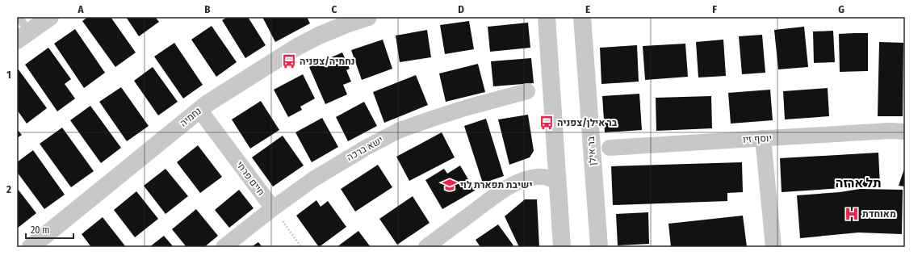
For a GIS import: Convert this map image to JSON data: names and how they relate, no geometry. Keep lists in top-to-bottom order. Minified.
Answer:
{"streets":{"street":["נחמיה","יוסף זיו","ישא ברכה","בר אילן","חיים פרחי"]},"crossings":[["נחמיה","חיים פרחי"],["ישא ברכה","חיים פרחי"]],"districts":["תל ארזה"],"places":{"bus stop":["נחמיה/צפניה","בר אילן/צפניה"],"school or university":["ישיבת תפארת לוי"],"hospital":["מאוחדת"]},"scale_bar":"20 m","grid":{"columns":["A","B","C","D","E","F","G"],"rows":["1","2"]}}
